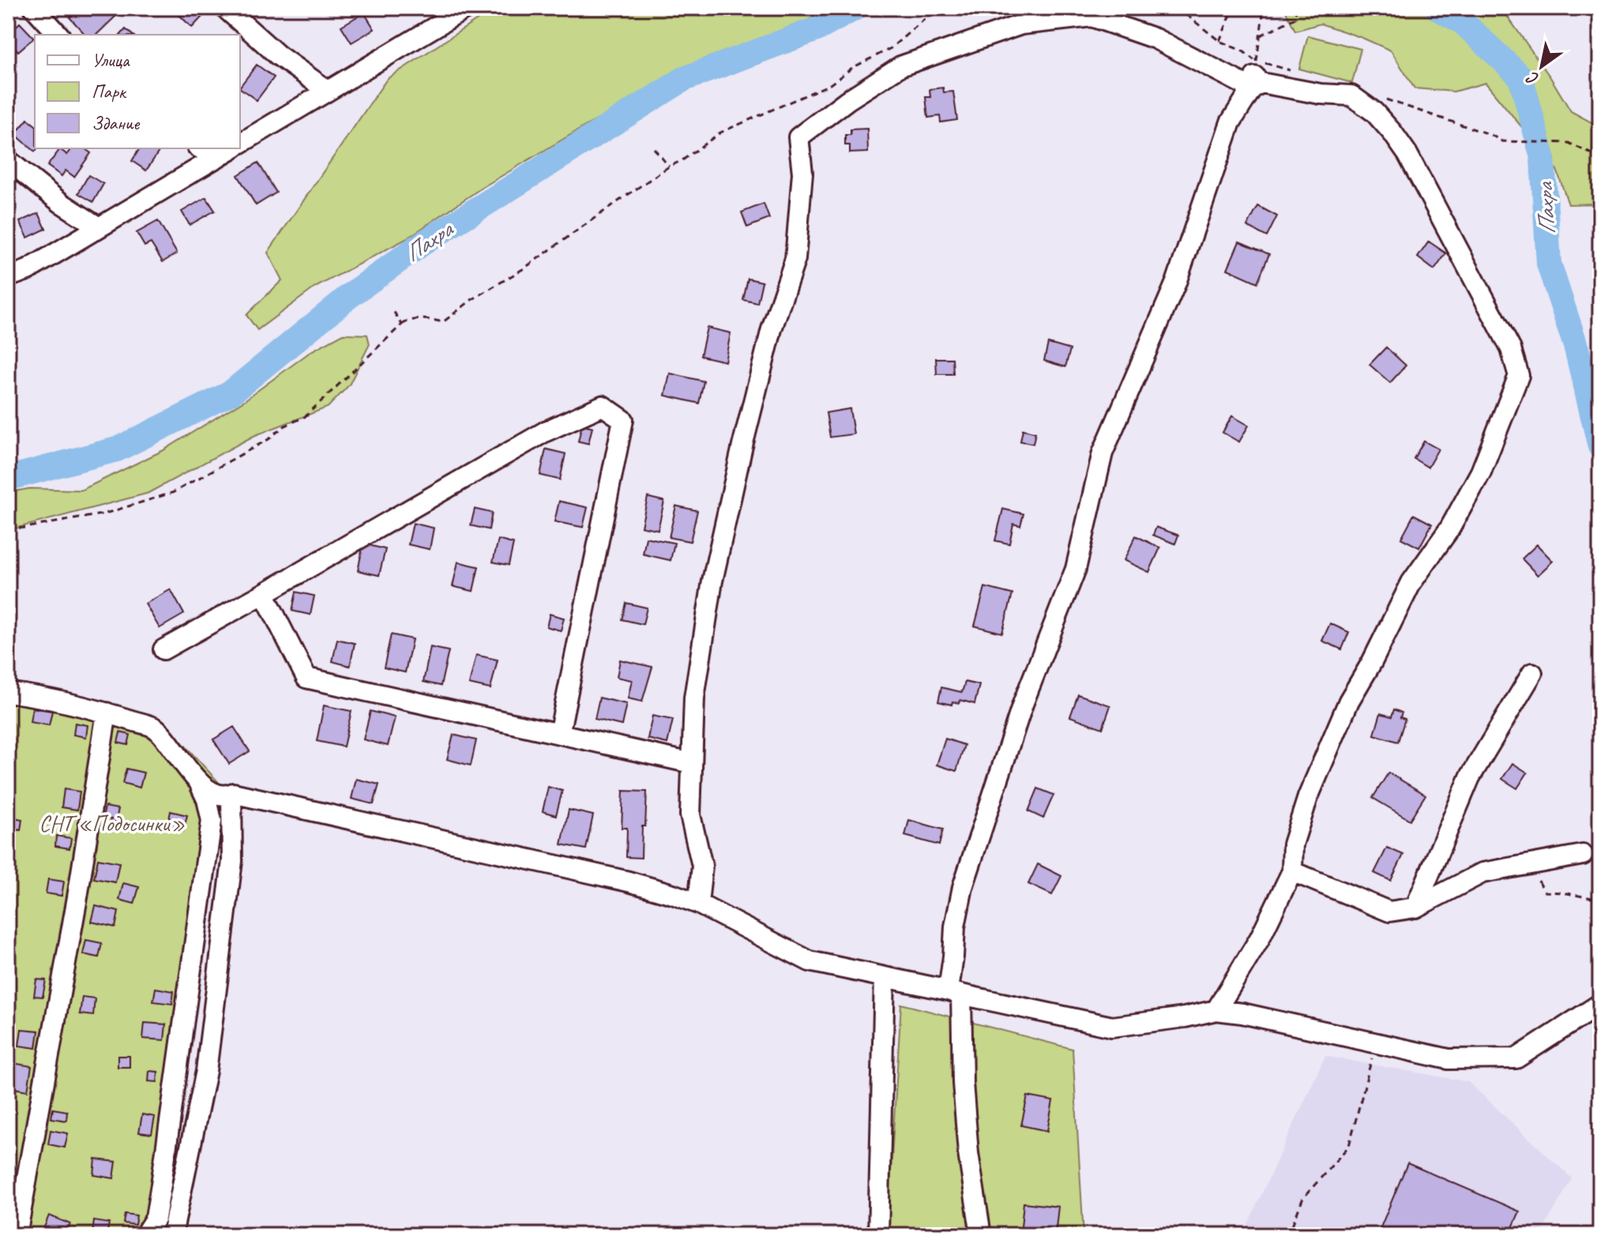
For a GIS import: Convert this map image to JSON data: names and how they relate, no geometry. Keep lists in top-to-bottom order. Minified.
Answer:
{"water":["Пахра"],"parks":["СНТ «Подосинки»"],"legend":["Улица","Парк","Здание"],"north":"bottom left"}
